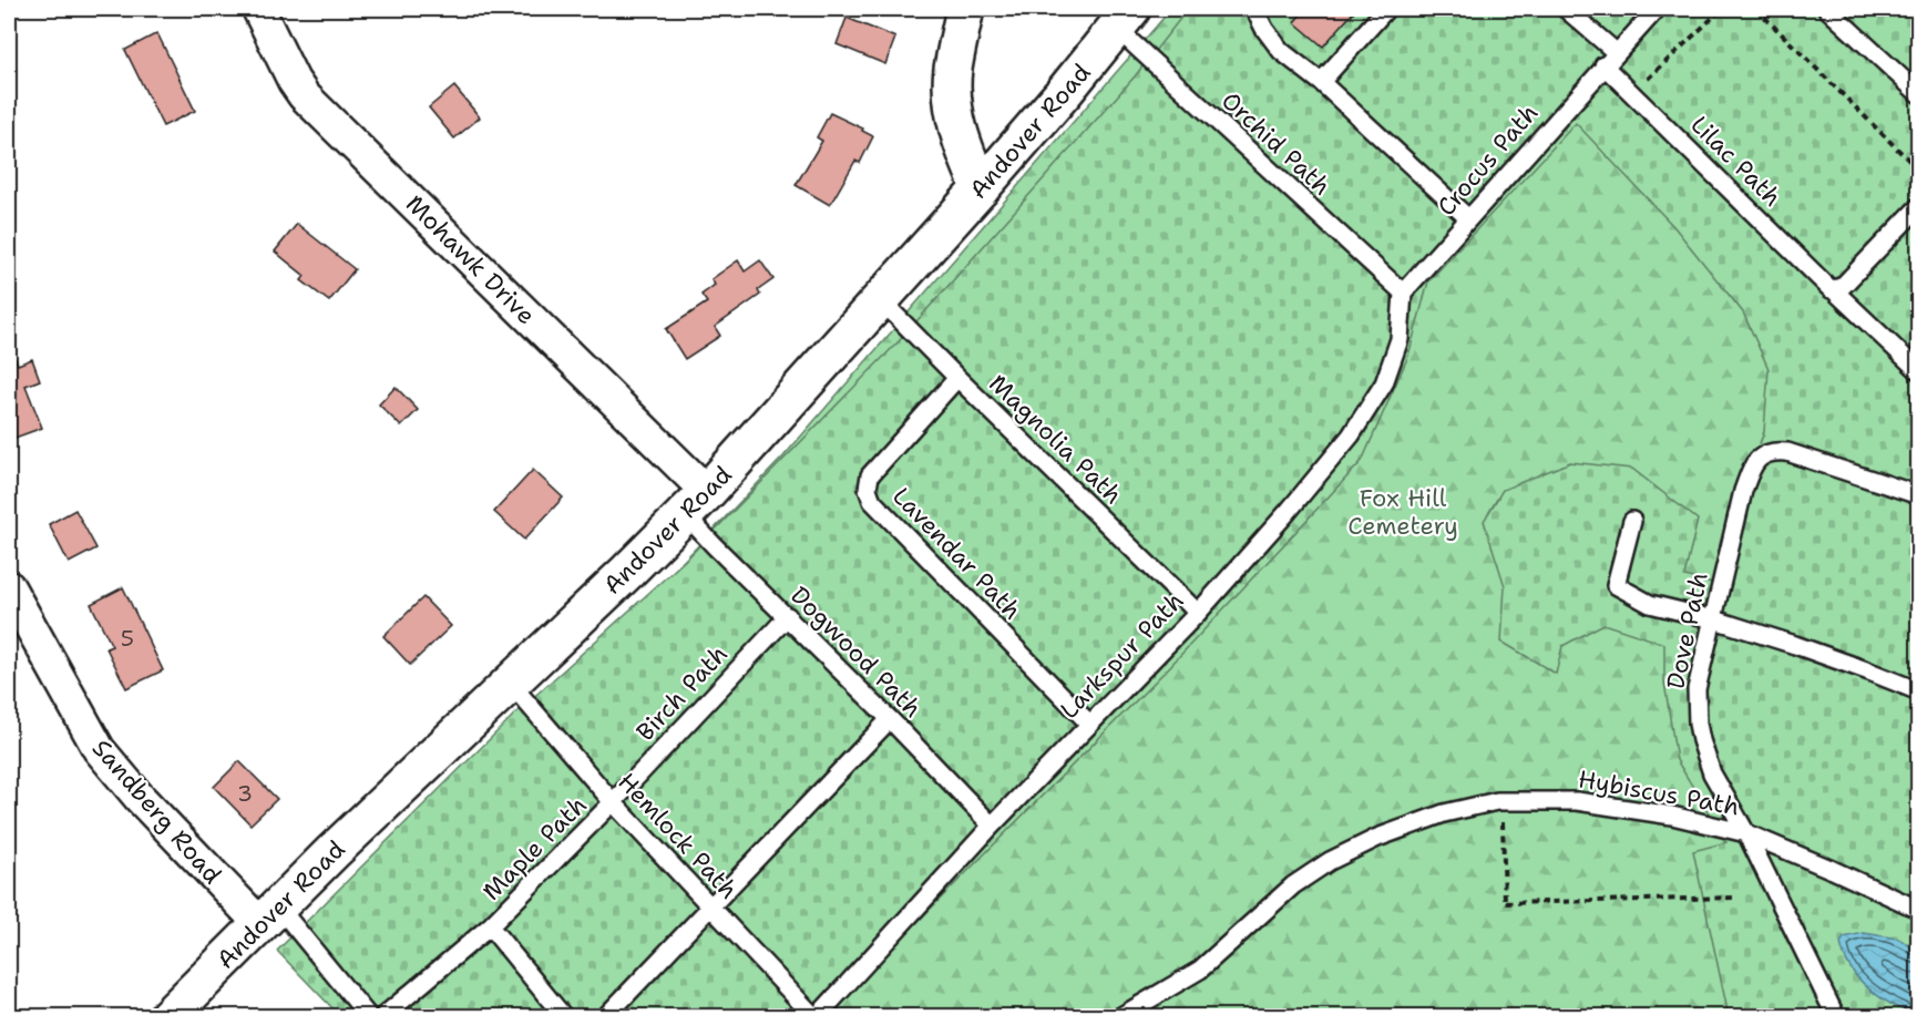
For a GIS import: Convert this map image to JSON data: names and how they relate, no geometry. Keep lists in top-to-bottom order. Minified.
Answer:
{"streets":{"main road":["Andover Road"],"street":["Mohawk Drive","Sandberg Road"],"lane":["Orchid Path","Crocus Path","Lilac Path","Magnolia Path","Lavendar Path","Dove Path","Dogwood Path","Larkspur Path","Birch Path","Hybiscus Path","Hemlock Path","Maple Path"]},"crossings":[["Andover Road","Orchid Path"],["Andover Road","Mohawk Drive"],["Andover Road","Magnolia Path"],["Andover Road","Dogwood Path"],["Andover Road","Sandberg Road"],["Andover Road","Hemlock Path"],["Orchid Path","Crocus Path"],["Orchid Path","Larkspur Path"],["Crocus Path","Lilac Path"],["Crocus Path","Larkspur Path"],["Mohawk Drive","Dogwood Path"],["Magnolia Path","Lavendar Path"],["Magnolia Path","Larkspur Path"],["Lavendar Path","Larkspur Path"],["Dove Path","Hybiscus Path"],["Dogwood Path","Larkspur Path"],["Dogwood Path","Birch Path"],["Larkspur Path","Hemlock Path"],["Birch Path","Hemlock Path"],["Birch Path","Maple Path"],["Hemlock Path","Maple Path"]],"parks":["Fox Hill Cemetery"],"house_numbers":["5","3"]}
